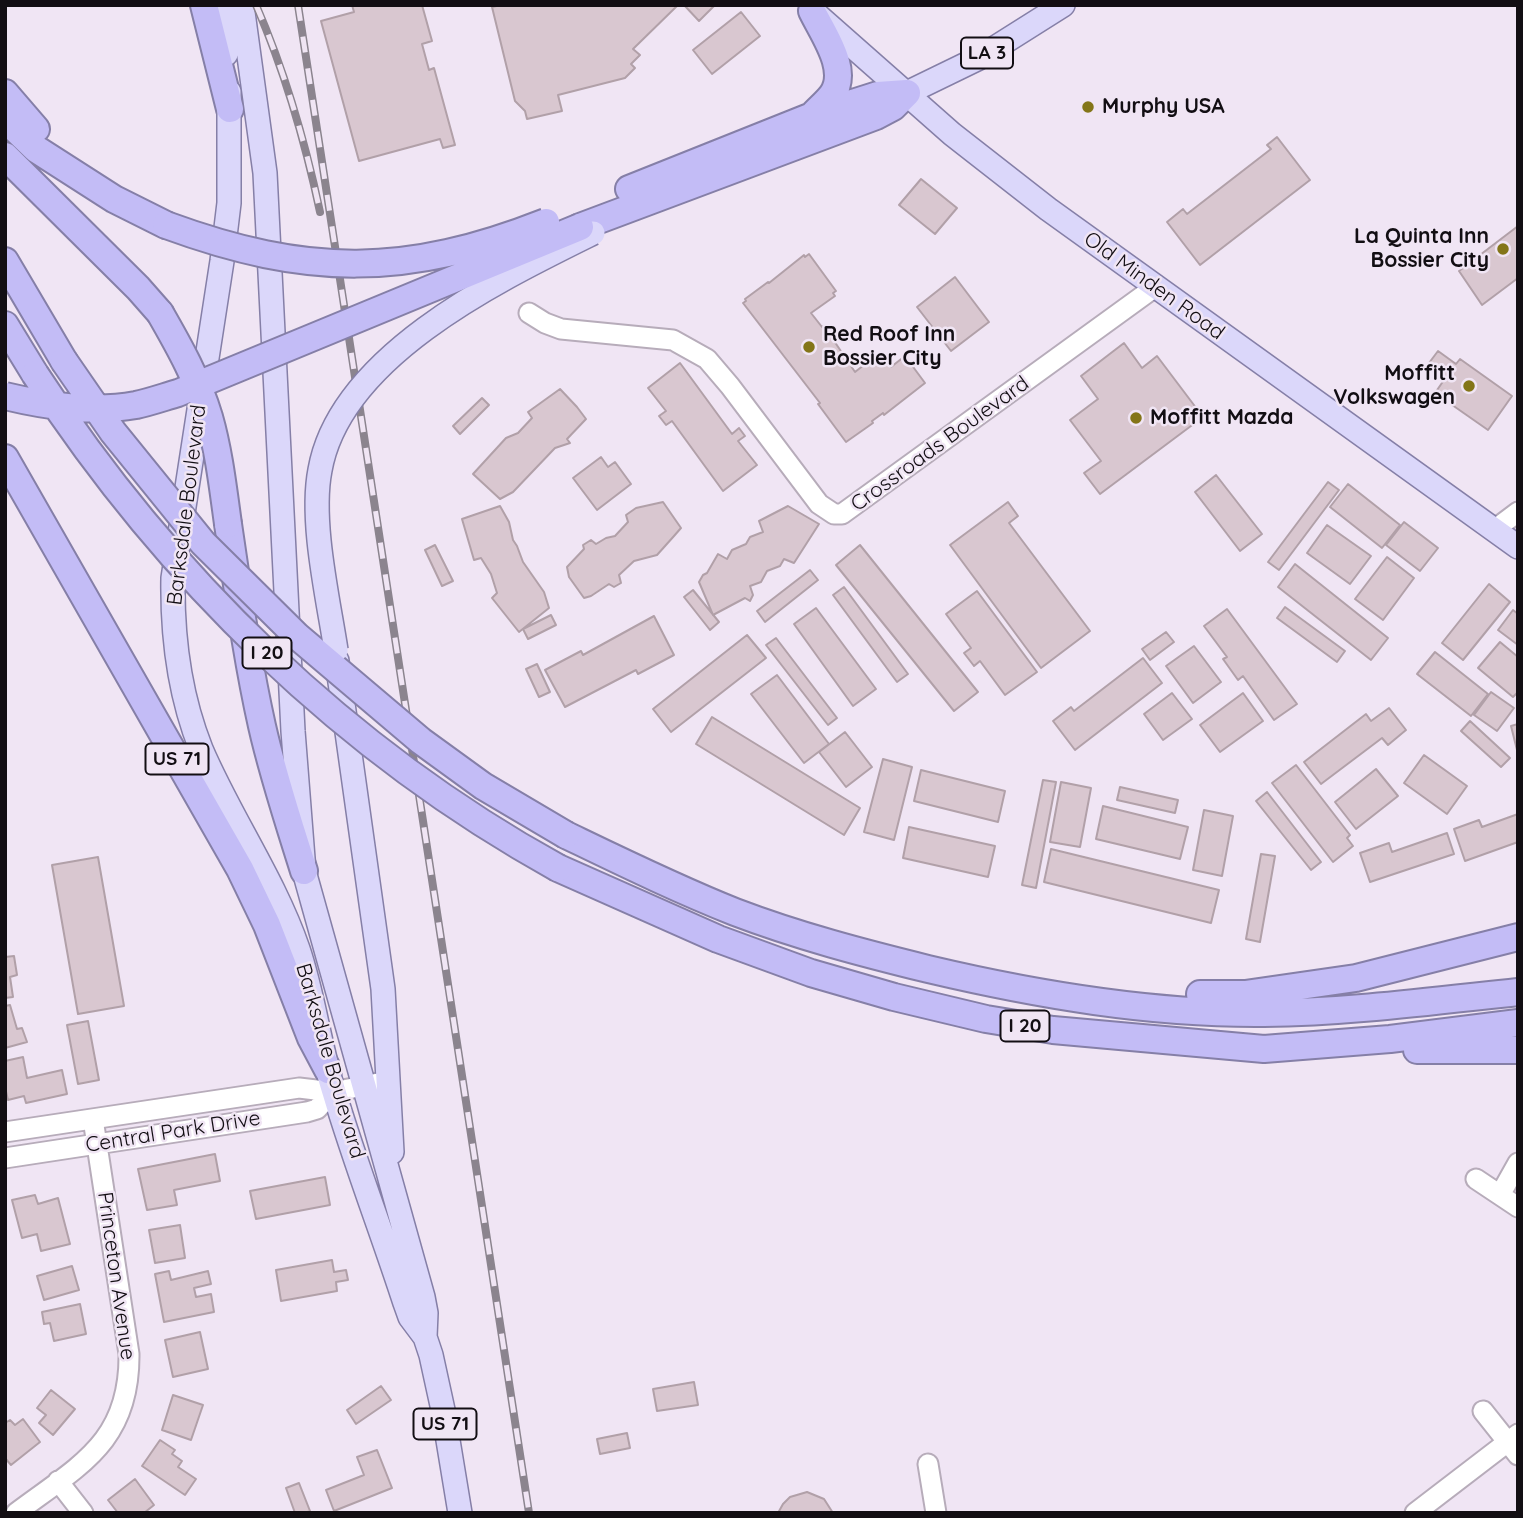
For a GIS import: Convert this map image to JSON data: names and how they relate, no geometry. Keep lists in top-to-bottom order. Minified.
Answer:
{"streets":{"highway":["I 20","US 71"],"main road":["LA 3","Old Minden Road","Barksdale Boulevard"],"street":["Crossroads Boulevard","Central Park Drive","Princeton Avenue"]},"crossings":[["LA 3","Old Minden Road"],["Old Minden Road","Crossroads Boulevard"],["Barksdale Boulevard","US 71"],["Barksdale Boulevard","Central Park Drive"],["US 71","Central Park Drive"],["Central Park Drive","Princeton Avenue"]],"places":["Murphy USA","La Quinta Inn Bossier City","Red Roof Inn Bossier City","Moffitt Volkswagen","Moffitt Mazda"]}
